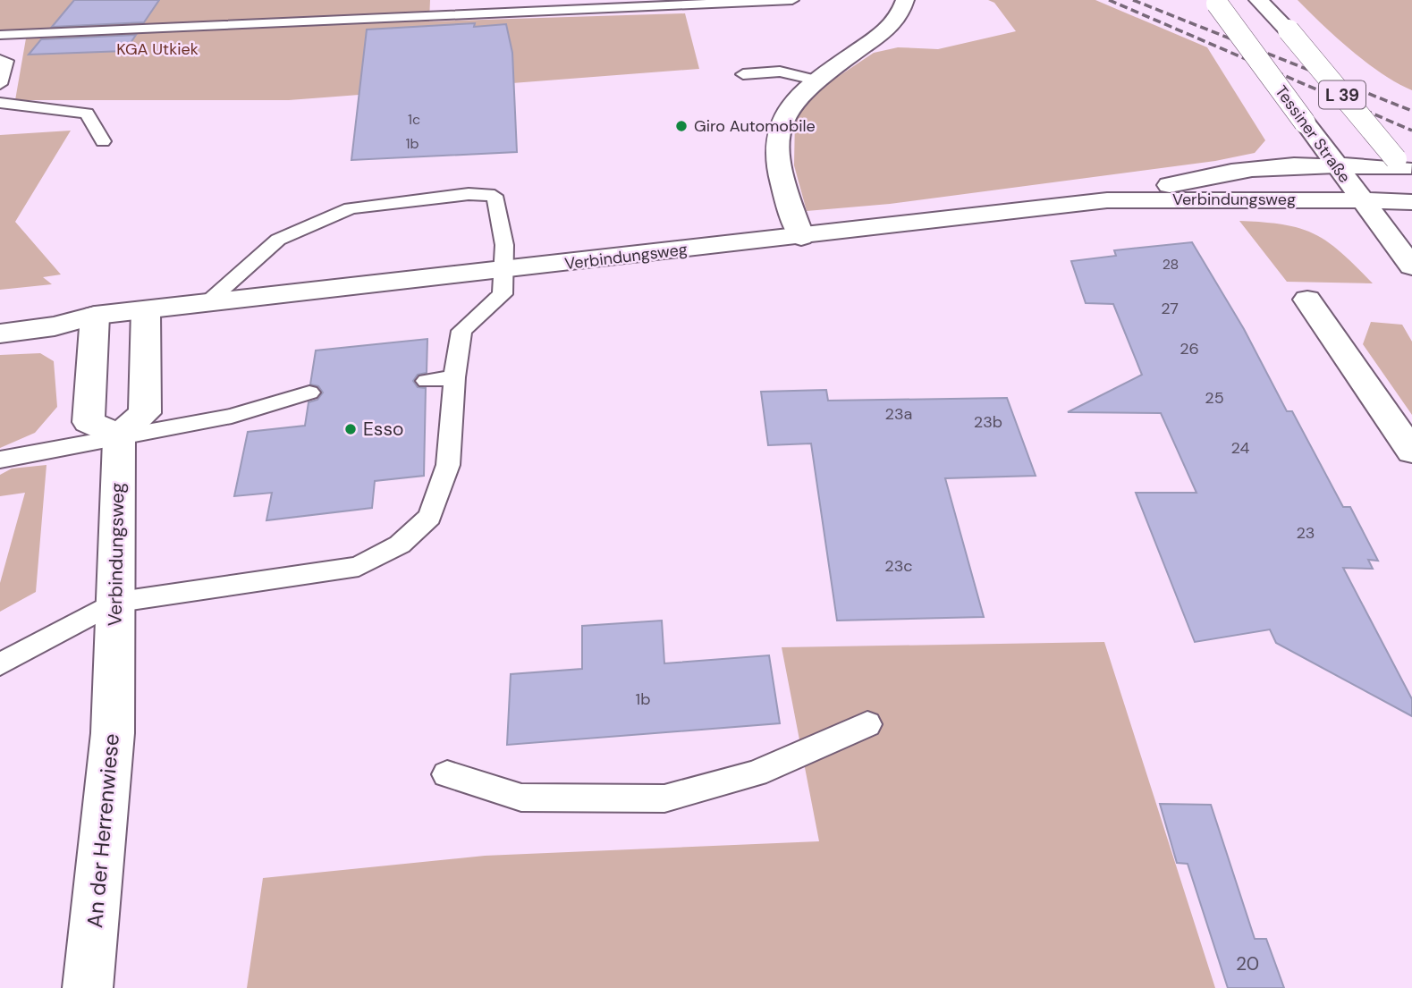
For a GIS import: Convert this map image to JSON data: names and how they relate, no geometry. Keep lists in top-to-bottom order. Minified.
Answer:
{"streets":{"main road":["L 39","Tessiner Straße","Verbindungsweg","An der Herrenwiese"]},"crossings":[["L 39","Verbindungsweg"],["Tessiner Straße","Verbindungsweg"],["Verbindungsweg","An der Herrenwiese"]],"parks":["KGA Utkiek"],"places":["Giro Automobile","Esso"],"house_numbers":["1c","1b","28","27","26","25","23a","23b","24","23","23c","1b","20"]}
